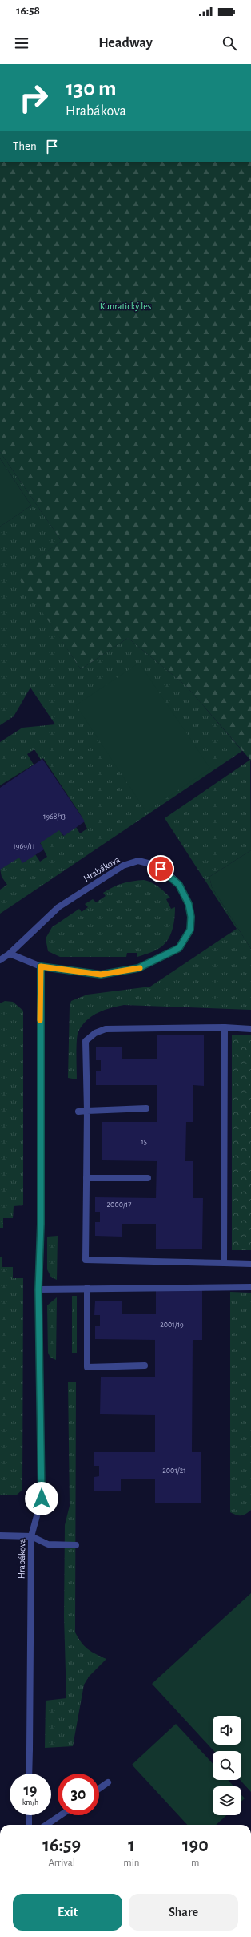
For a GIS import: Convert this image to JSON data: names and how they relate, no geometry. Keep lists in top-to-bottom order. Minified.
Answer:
{"streets":{"street":["Hrabákova"]},"parks":["Kunratický les"],"house_numbers":["1968/13","1969/11","15","2000/17","2001/19","2001/21"],"page":{"status":"16:58","header":"Headway","turn":["130 m","Hrabákova"],"then":"Then","speed":"19 km/h","limit":"30","eta":["16:59","Arrival","1","min","190","m"],"buttons":["Exit","Share"]}}
